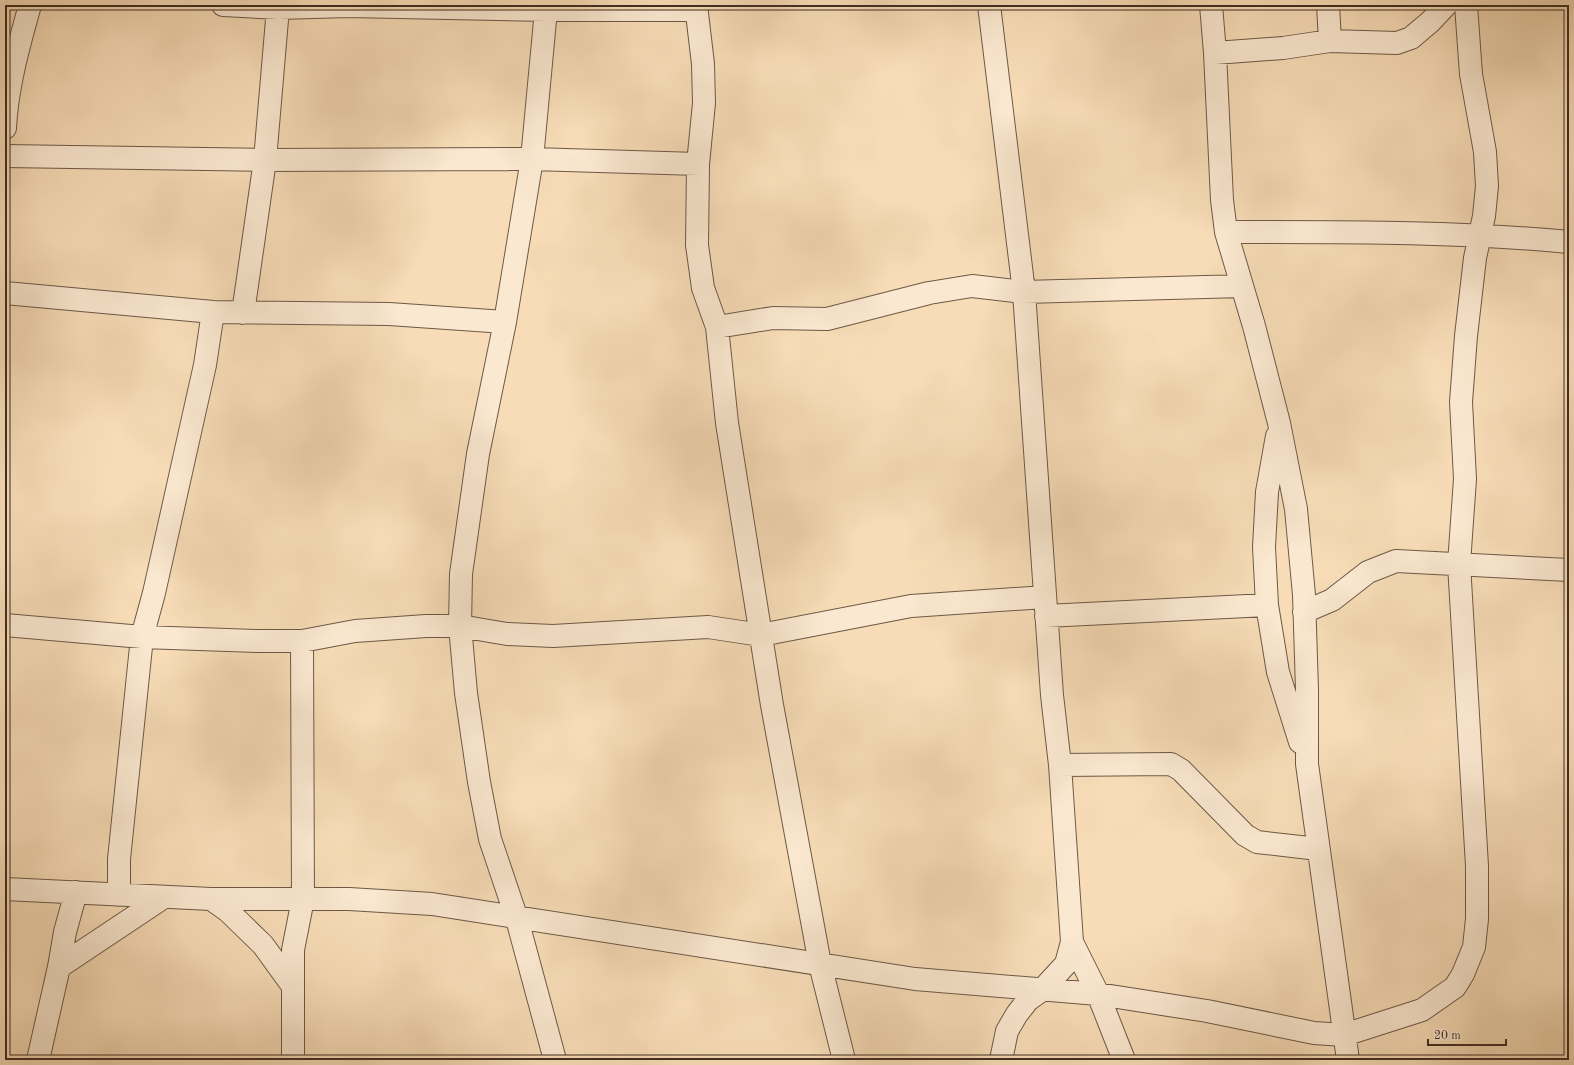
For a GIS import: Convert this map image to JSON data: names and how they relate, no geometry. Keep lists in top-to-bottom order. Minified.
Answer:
{"scale_bar":"20 m"}
